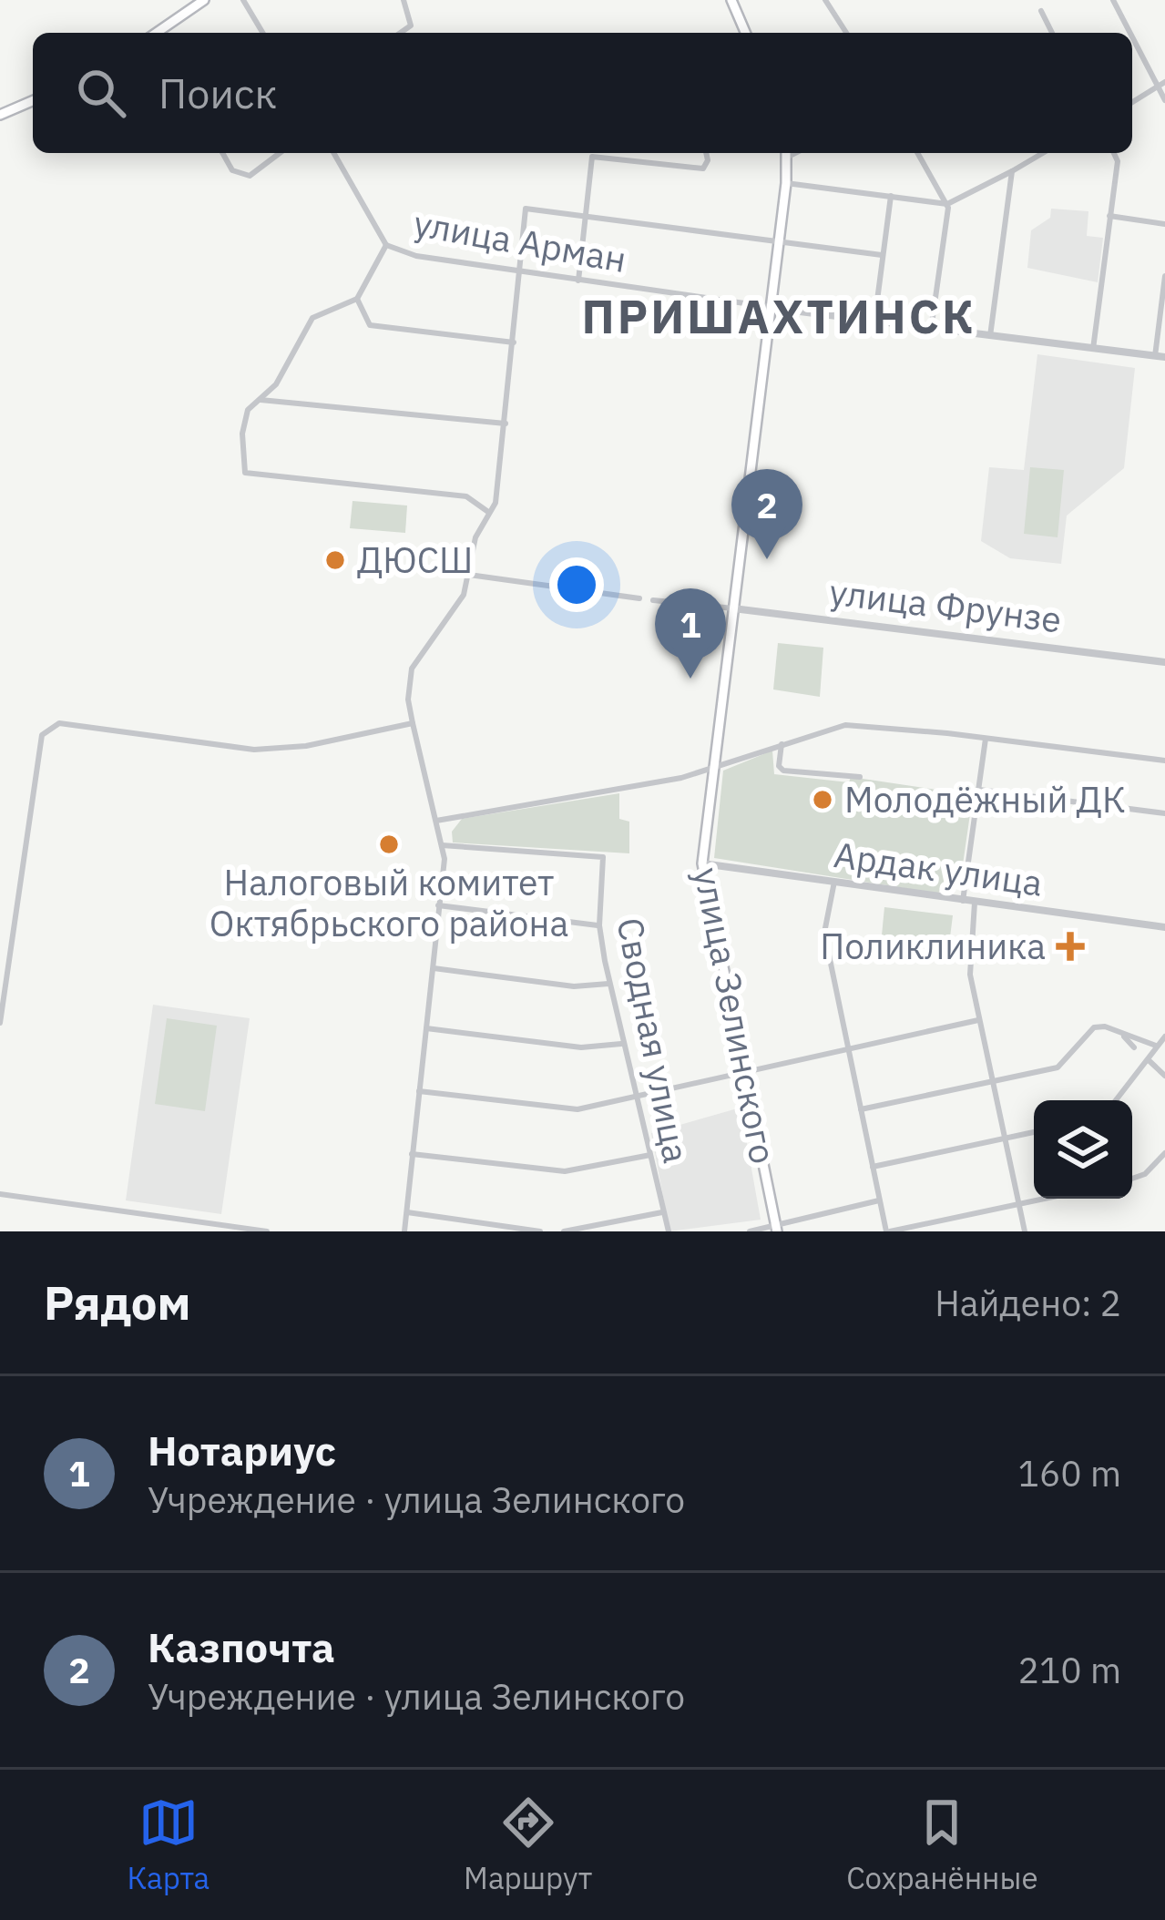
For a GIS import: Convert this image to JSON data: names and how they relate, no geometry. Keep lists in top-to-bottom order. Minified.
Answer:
{"streets":{"main road":["улица Зелинского"],"street":["улица Арман","улица Фрунзе","Ардак улица","Сводная улица"]},"crossings":[["улица Арман","улица Зелинского"],["улица Фрунзе","улица Зелинского"],["Ардак улица","улица Зелинского"]],"districts":["ПРИШАХТИНСК"],"places":{"other":["ДЮСШ","Молодёжный ДК","Налоговый комитет Октябрьского района"],"health":["Поликлиника"]},"page":{"search":"Поиск","pins":["2","1"],"heading":["Рядом","Найдено: 2"],"list":[{"mark":"1","name":"Нотариус","note":"Учреждение · улица Зелинского","value":"160 m"},{"mark":"2","name":"Казпочта","note":"Учреждение · улица Зелинского","value":"210 m"}],"nav":["Карта","Маршрут","Сохранённые"]}}
